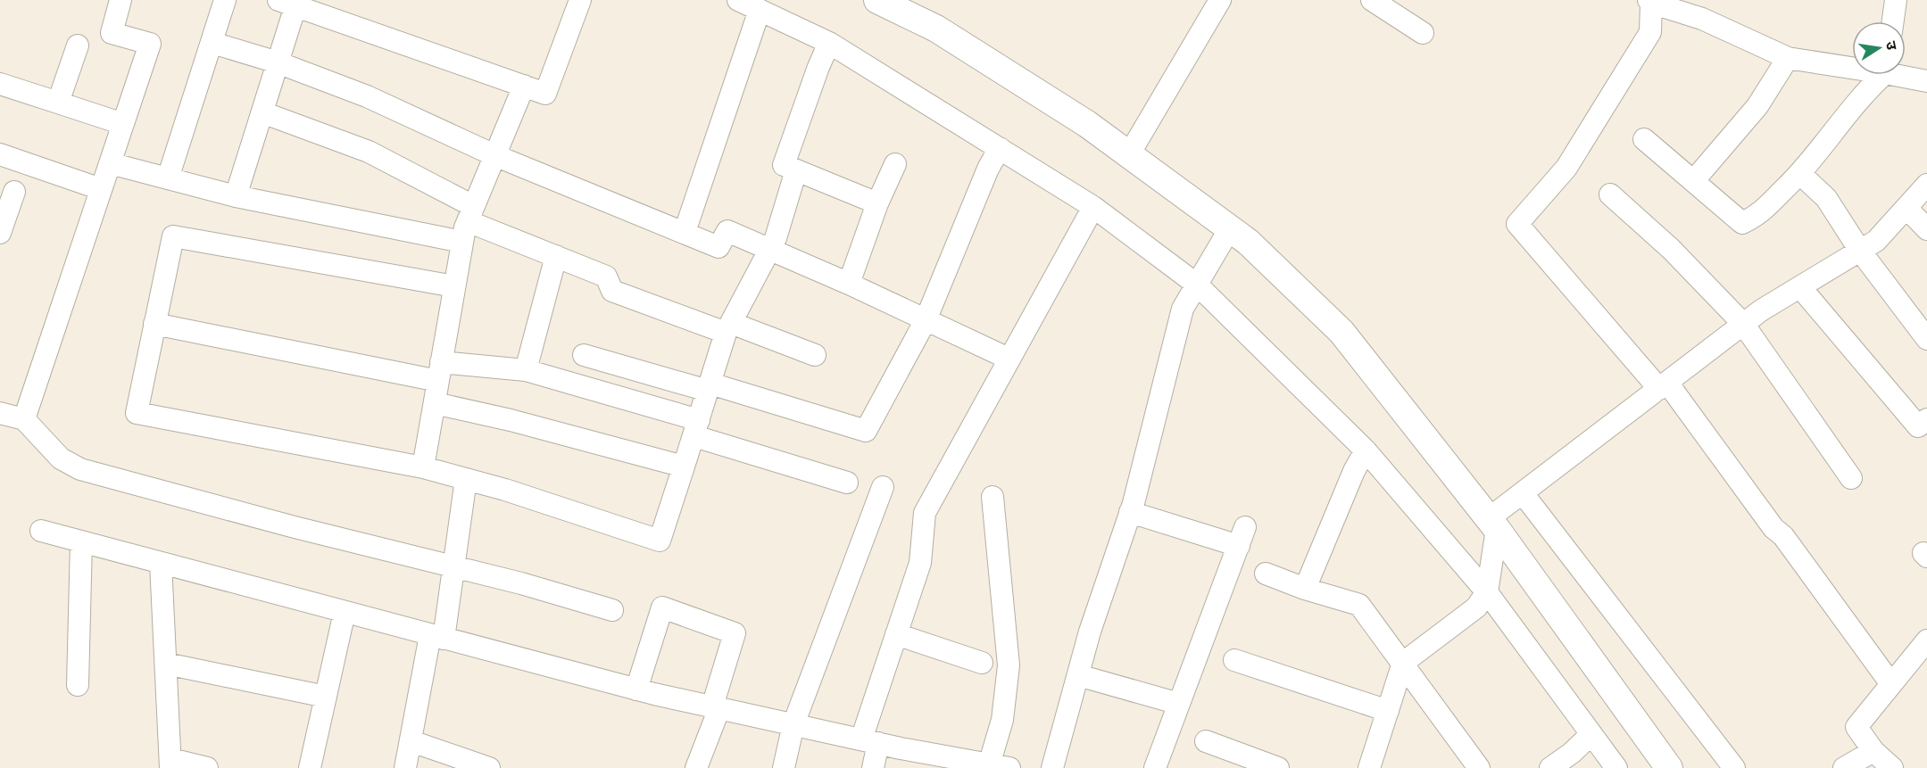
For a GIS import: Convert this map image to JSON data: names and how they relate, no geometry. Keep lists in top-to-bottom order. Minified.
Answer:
{"north":"right"}
